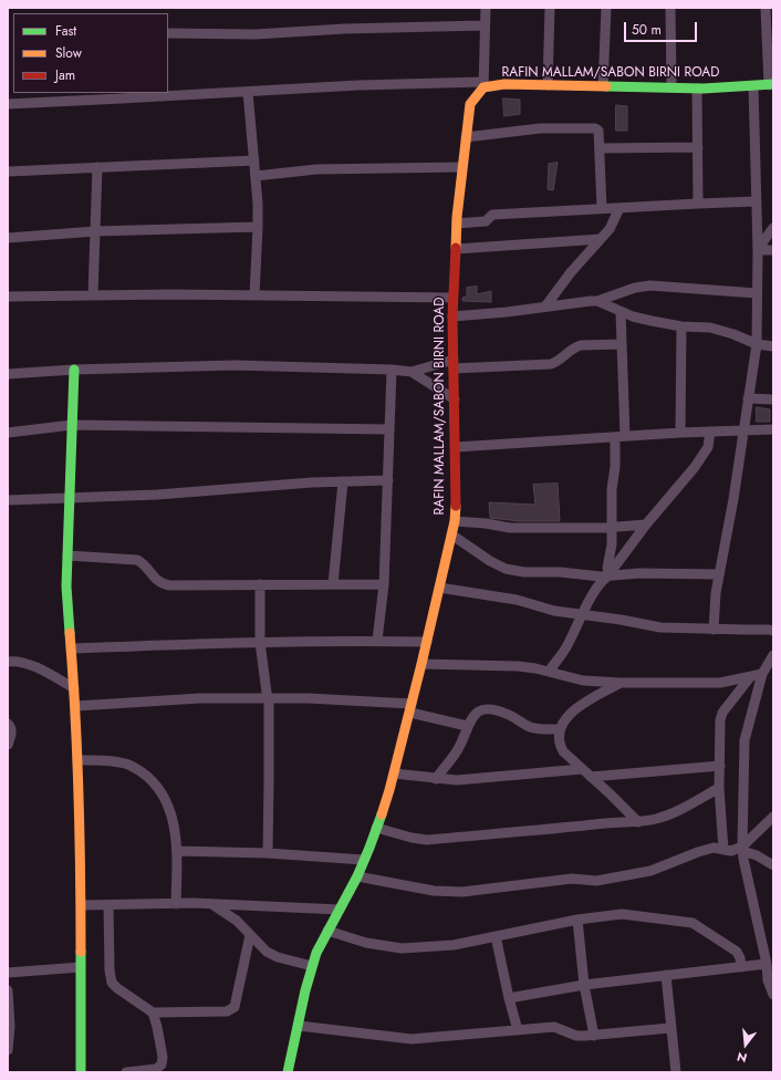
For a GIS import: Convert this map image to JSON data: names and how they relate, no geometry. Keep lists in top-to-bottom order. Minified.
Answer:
{"streets":{"street":["RAFIN MALLAM/SABON BIRNI ROAD"]},"legend":["Fast","Slow","Jam"],"scale_bar":"50 m","north":"bottom"}
